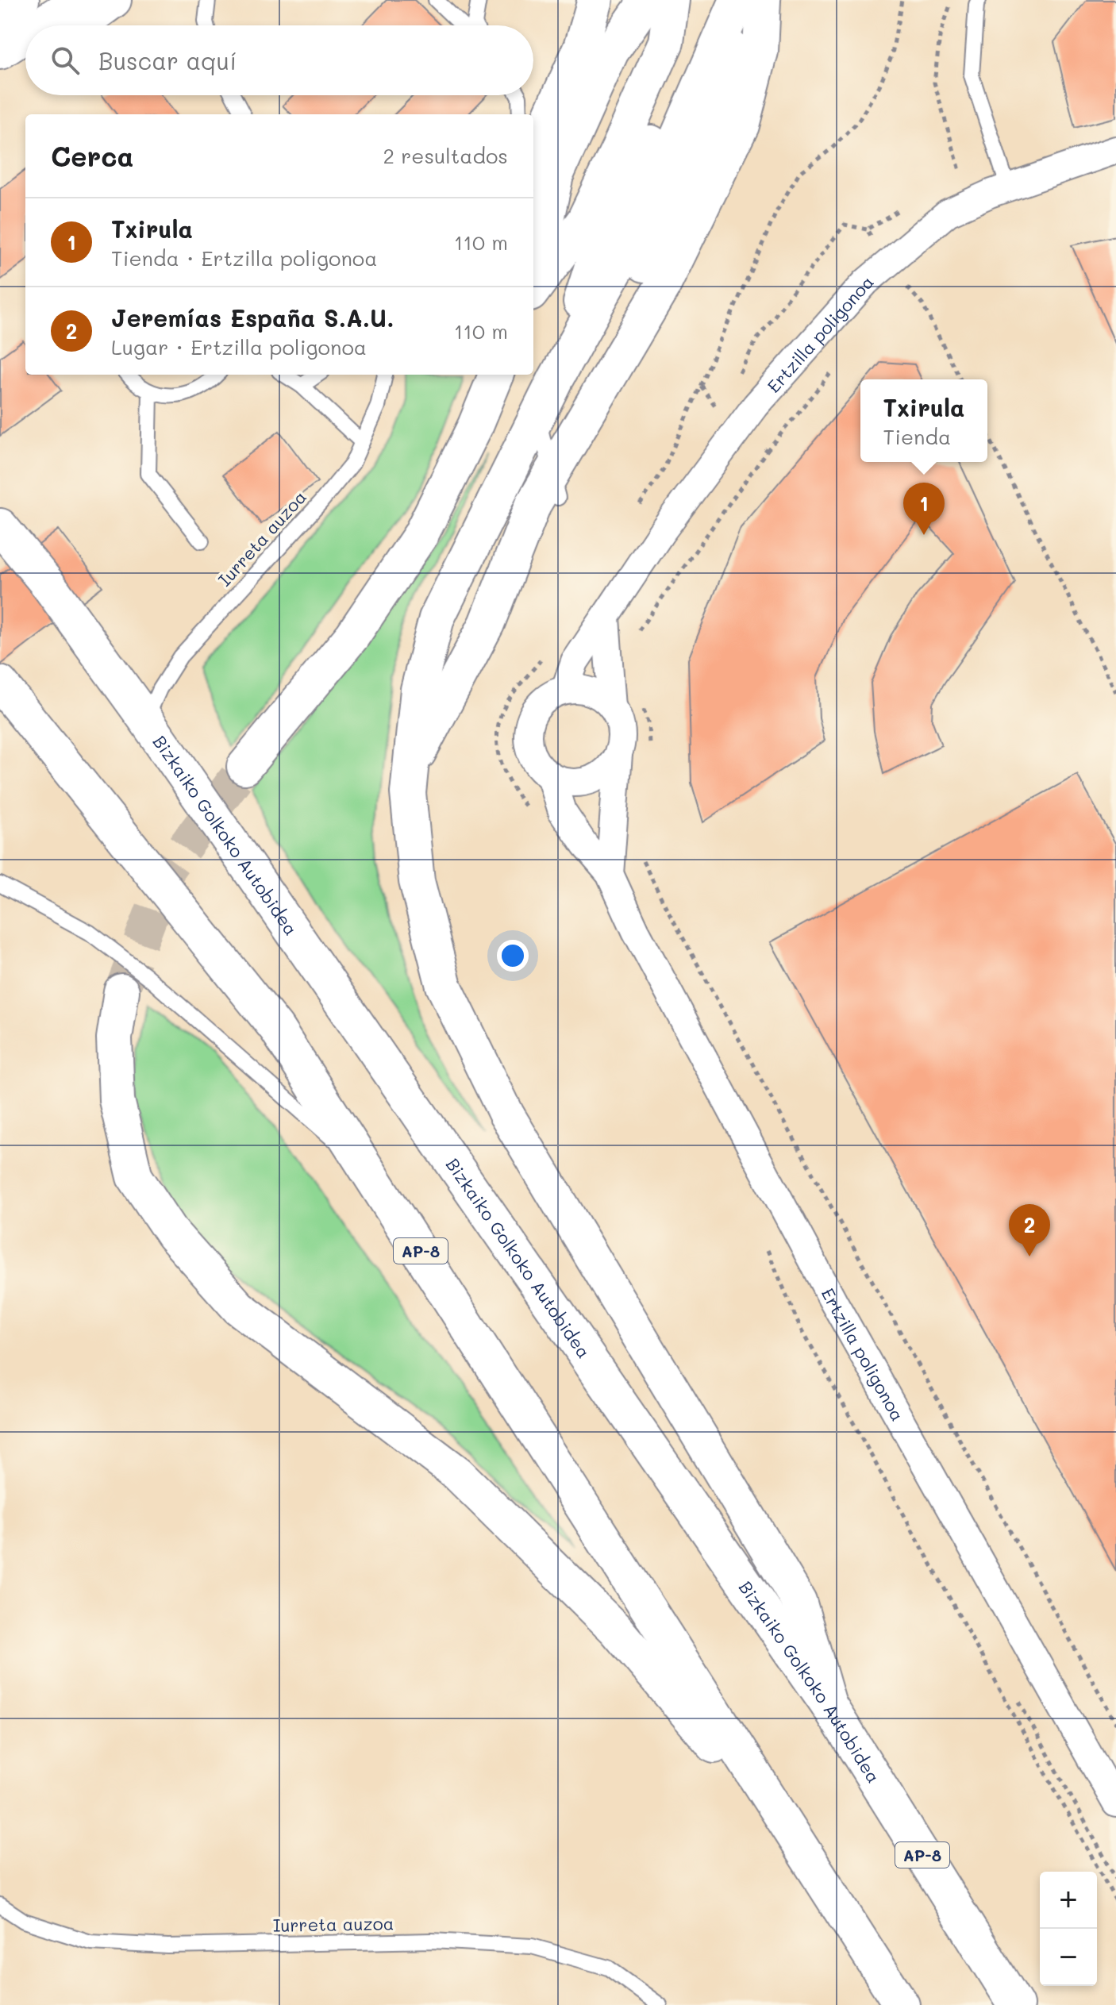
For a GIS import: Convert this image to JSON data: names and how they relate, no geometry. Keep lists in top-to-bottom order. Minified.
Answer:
{"streets":{"highway":["Bizkaiko Golkoko Autobidea","AP-8"],"street":["Ertzilla poligonoa"],"lane":["Iurreta auzoa"]},"crossings":[["Iurreta auzoa","Bizkaiko Golkoko Autobidea"]],"page":{"search":"Buscar aquí","heading":["Cerca","2 resultados"],"list":[{"mark":"1","name":"Txirula","note":"Tienda · Ertzilla poligonoa","value":"110 m"},{"mark":"2","name":"Jeremías España S.A.U.","note":"Lugar · Ertzilla poligonoa","value":"110 m"}],"popup":["Txirula","Tienda"],"pins":["1","2"],"map_buttons":["+","−"]}}
